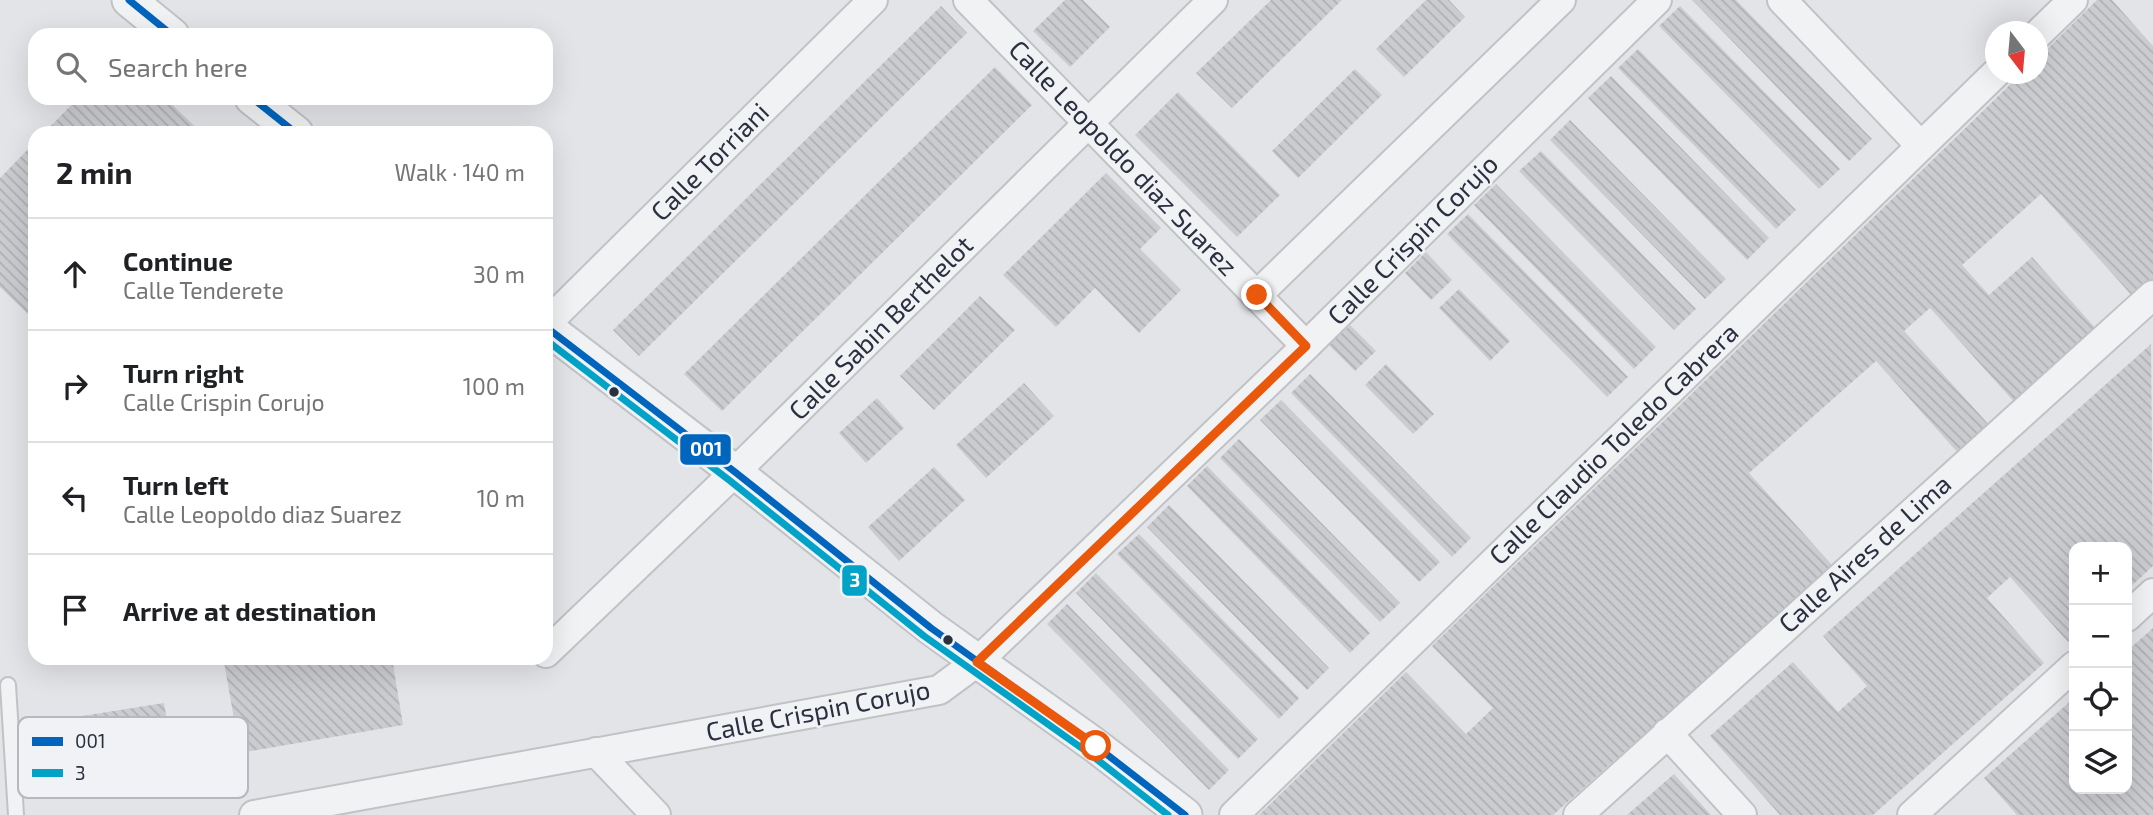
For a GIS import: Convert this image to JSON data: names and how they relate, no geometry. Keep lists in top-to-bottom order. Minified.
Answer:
{"streets":{"street":["Calle Leopoldo diaz Suarez","Calle Torriani","Calle Crispin Corujo","Calle Sabin Berthelot","Calle Claudio Toledo Cabrera","Calle Aires de Lima"]},"crossings":[["Calle Leopoldo diaz Suarez","Calle Crispin Corujo"],["Calle Leopoldo diaz Suarez","Calle Sabin Berthelot"]],"lines":["transit line 001","transit line 3"],"legend":["001","3"],"north":"bottom","page":{"search":"Search here","heading":["2 min","Walk · 140 m"],"list":[["Continue","Calle Tenderete","30 m"],["Turn right","Calle Crispin Corujo","100 m"],["Turn left","Calle Leopoldo diaz Suarez","10 m"],"Arrive at destination"],"map_buttons":["+","−"]}}
